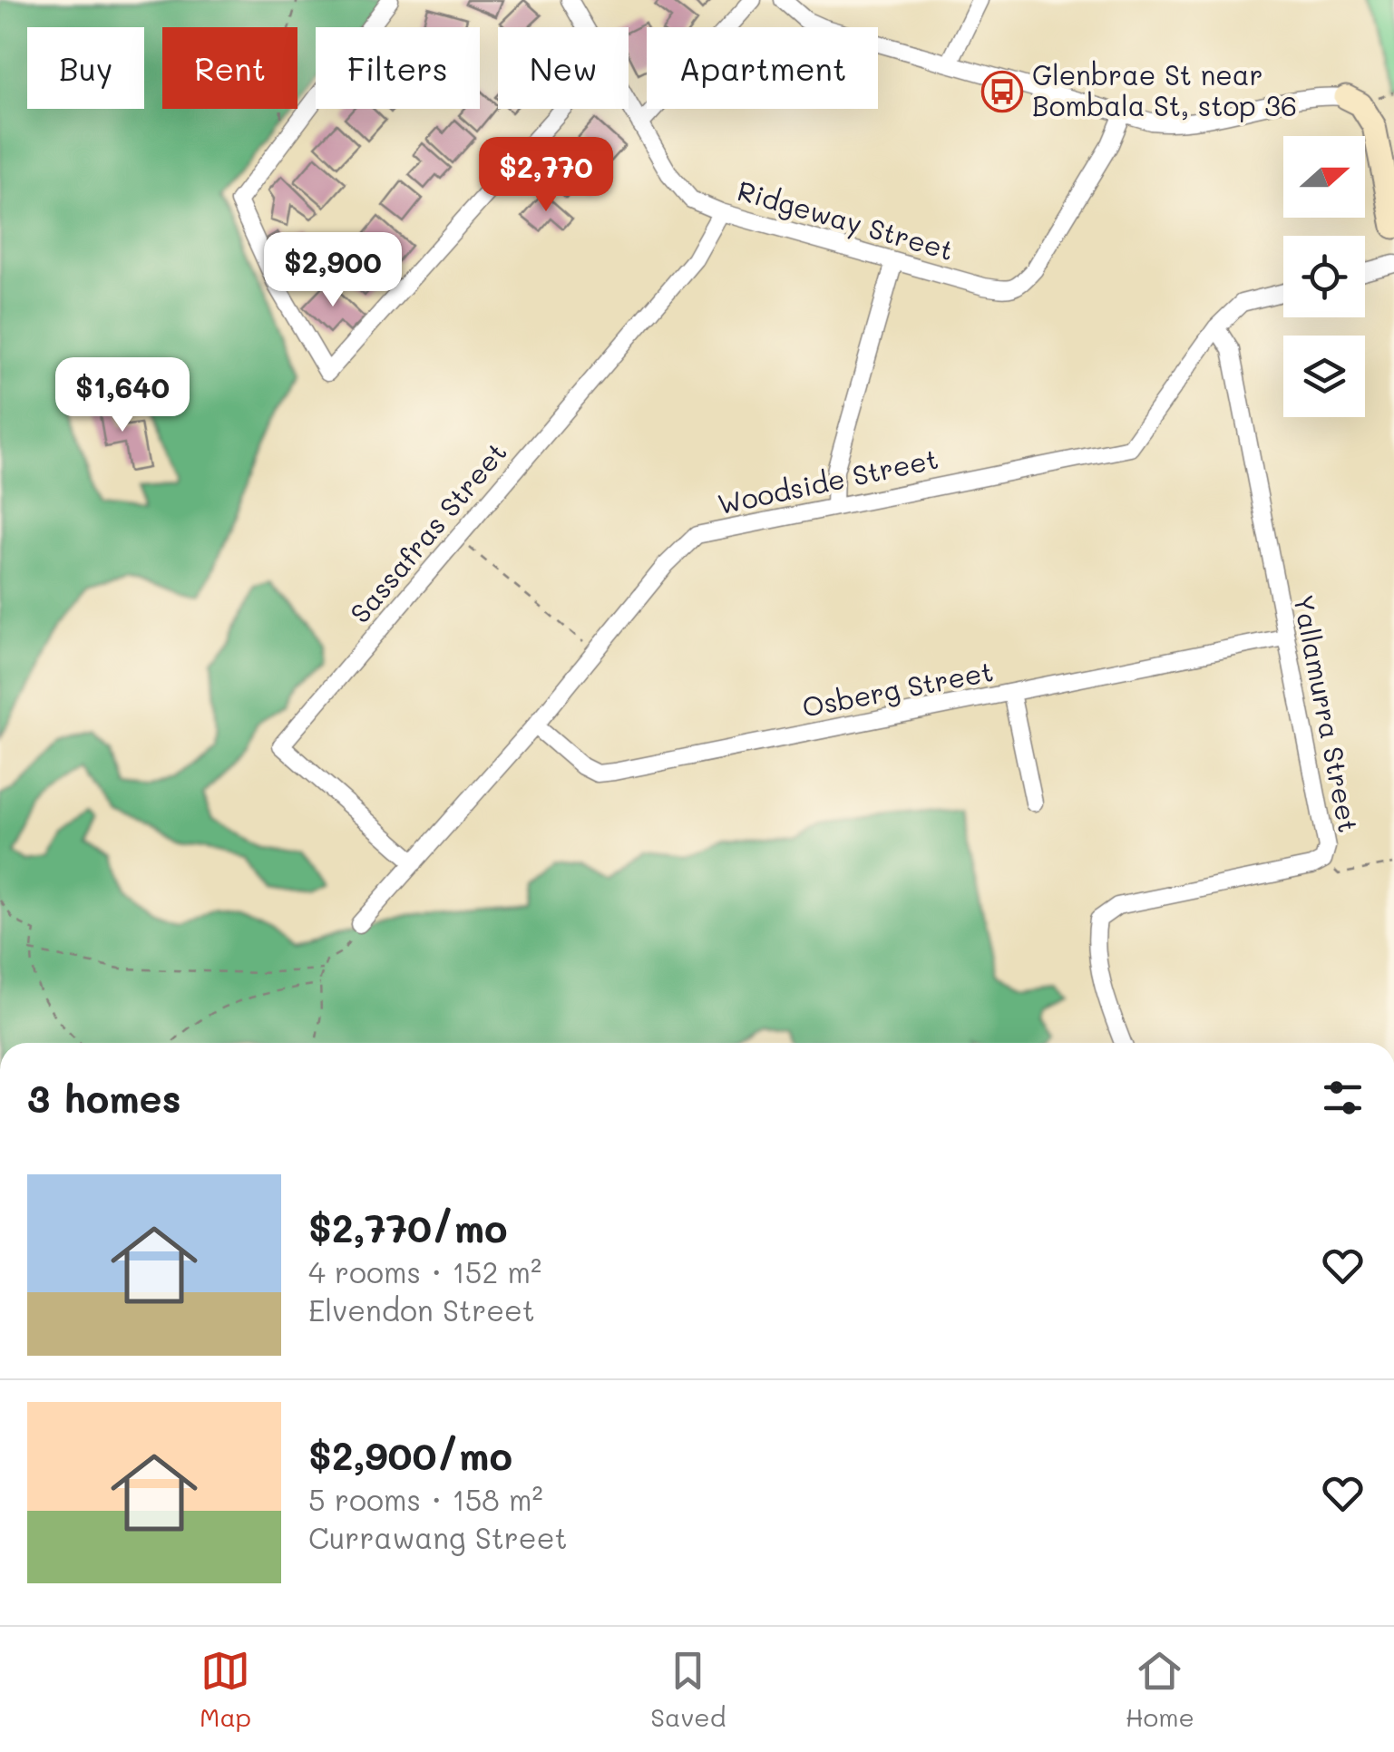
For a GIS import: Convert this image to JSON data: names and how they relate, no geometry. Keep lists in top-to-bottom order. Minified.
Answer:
{"streets":{"street":["Ridgeway Street","Woodside Street","Sassafras Street","Osberg Street","Yallamurra Street"]},"crossings":[["Ridgeway Street","Sassafras Street"],["Woodside Street","Sassafras Street"],["Woodside Street","Osberg Street"],["Woodside Street","Yallamurra Street"],["Osberg Street","Yallamurra Street"]],"places":{"bus stop":["Glenbrae St near Bombala St, stop 36"]},"north":"right","page":{"chip":["Buy","Rent","Filters","New","Apartment"],"price":["$2,770","$2,900","$1,640"],"heading":"3 homes","list":[{"name":"$2,770/mo","note":"4 rooms · 152 m² · Elvendon Street"},{"name":"$2,900/mo","note":"5 rooms · 158 m² · Currawang Street"}],"tabs":["Map","Saved","Home"]}}
